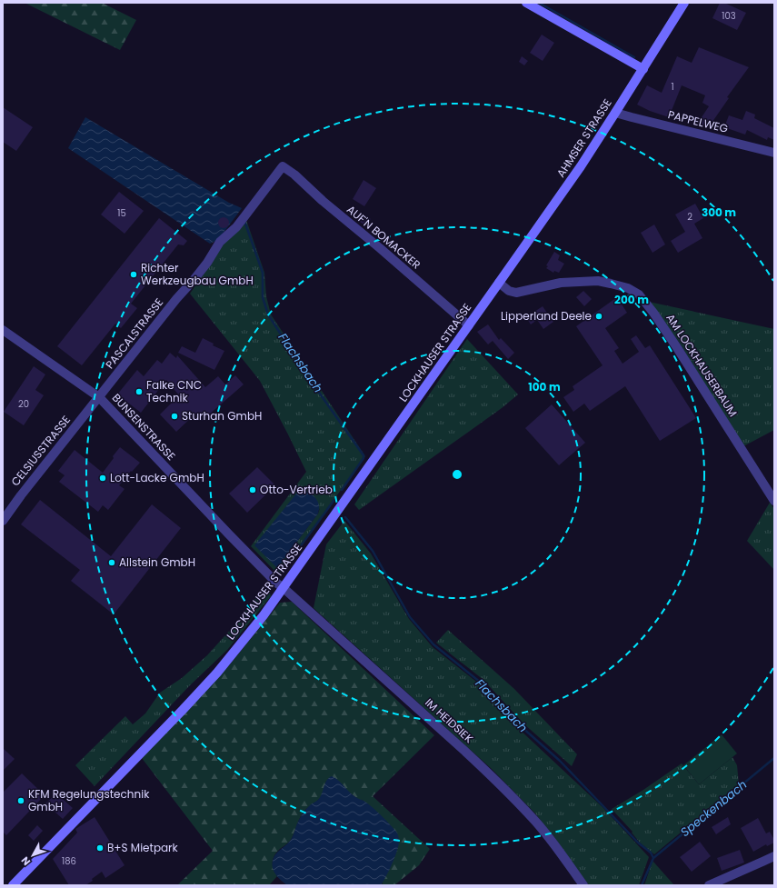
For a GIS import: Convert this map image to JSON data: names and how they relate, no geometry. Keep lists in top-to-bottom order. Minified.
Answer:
{"streets":{"street":["PAPPELWEG","AHMSER STRASSE","AUF'N BOMACKER","PASCALSTRASSE","LOCKHAUSER STRASSE","AM LOCKHAUSERBAUM","BUNSENSTRASSE","CELSIUSSTRASSE","IM HEIDSIEK"]},"crossings":[["PAPPELWEG","AHMSER STRASSE"],["AHMSER STRASSE","LOCKHAUSER STRASSE"],["AHMSER STRASSE","AM LOCKHAUSERBAUM"],["AUF'N BOMACKER","PASCALSTRASSE"],["AUF'N BOMACKER","LOCKHAUSER STRASSE"],["PASCALSTRASSE","BUNSENSTRASSE"],["PASCALSTRASSE","CELSIUSSTRASSE"],["LOCKHAUSER STRASSE","AM LOCKHAUSERBAUM"],["LOCKHAUSER STRASSE","BUNSENSTRASSE"],["LOCKHAUSER STRASSE","IM HEIDSIEK"],["BUNSENSTRASSE","CELSIUSSTRASSE"],["BUNSENSTRASSE","IM HEIDSIEK"]],"water":["Flachsbach","Speckenbach"],"places":["Richter Werkzeugbau GmbH","Lipperland Deele","Falke CNC Technik","Sturhan GmbH","Lott-Lacke GmbH","Otto-Vertrieb","Allstein GmbH","KFM Regelungstechnik GmbH","B+S Mietpark"],"house_numbers":["103","1","15","2","20","186"],"north":"bottom left","rings":["300 m","200 m","100 m"]}
